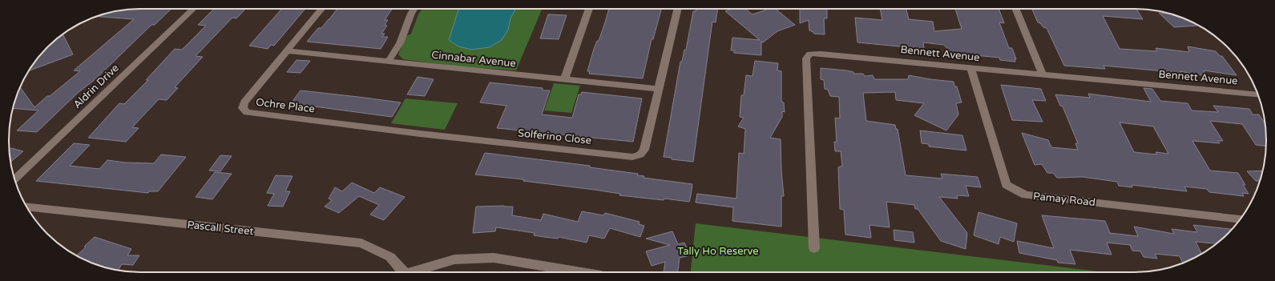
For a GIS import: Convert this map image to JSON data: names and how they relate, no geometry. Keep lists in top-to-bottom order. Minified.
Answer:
{"streets":{"street":["Bennett Avenue","Cinnabar Avenue","Aldrin Drive","Ochre Place","Solferino Close","Pamay Road","Pascall Street"]},"crossings":[["Bennett Avenue","Pamay Road"],["Cinnabar Avenue","Ochre Place"],["Cinnabar Avenue","Solferino Close"],["Ochre Place","Solferino Close"]],"parks":["Tally Ho Reserve"]}
